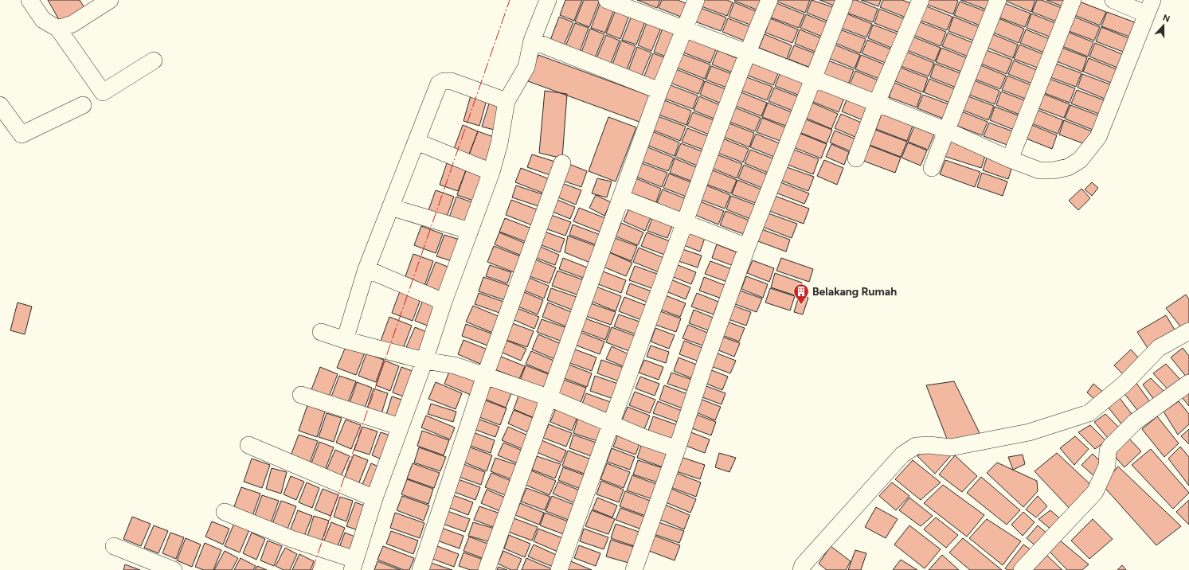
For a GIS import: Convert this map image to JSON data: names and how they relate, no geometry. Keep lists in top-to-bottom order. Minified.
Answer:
{"places":{"building":["Belakang Rumah"]},"north":"top"}
